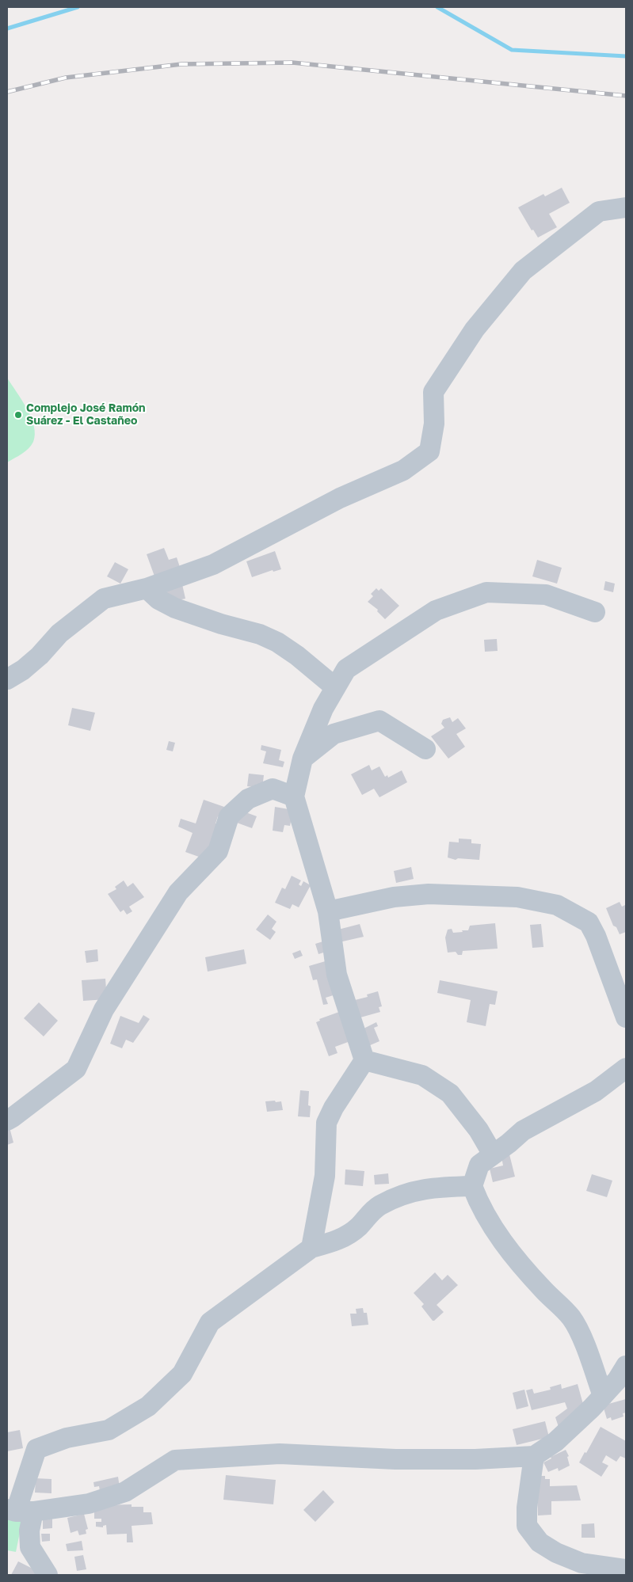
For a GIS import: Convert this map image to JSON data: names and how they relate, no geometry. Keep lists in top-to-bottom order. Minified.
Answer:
{"places":["Complejo José Ramón Suárez - El Castañeo"]}
